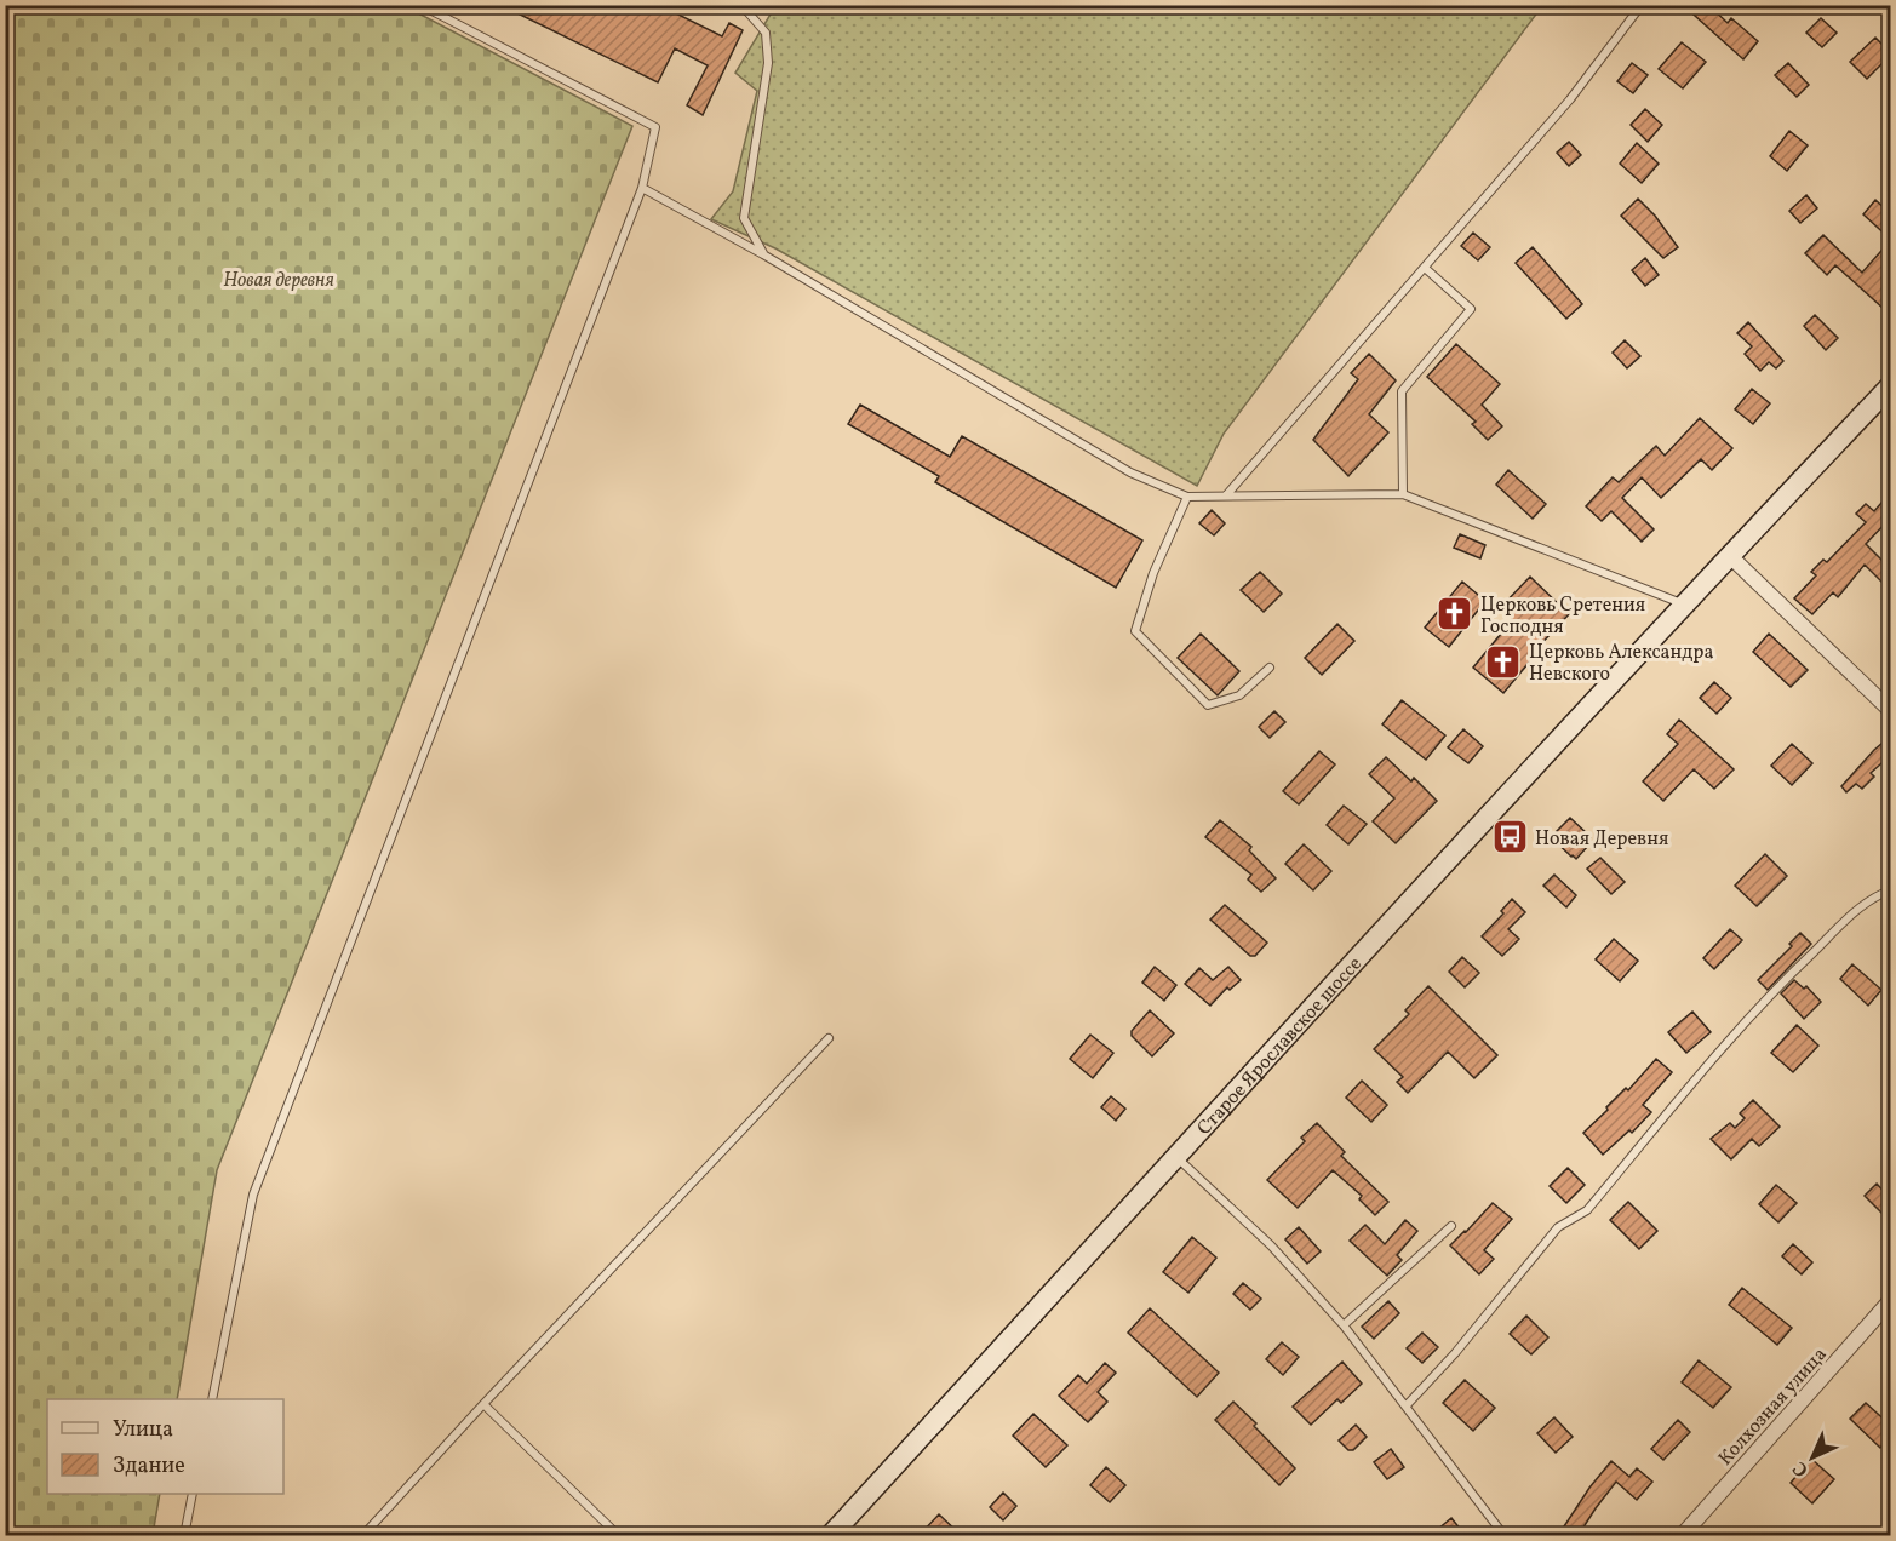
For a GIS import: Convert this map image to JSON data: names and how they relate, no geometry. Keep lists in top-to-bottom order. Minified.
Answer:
{"streets":{"main road":["Старое Ярославское шоссе"],"street":["Колхозная улица"]},"parks":["Новая деревня"],"places":{"church":["Церковь Сретения Господня","Церковь Александра Невского"],"bus stop":["Новая Деревня"]},"legend":["Улица","Здание"],"north":"bottom left"}
